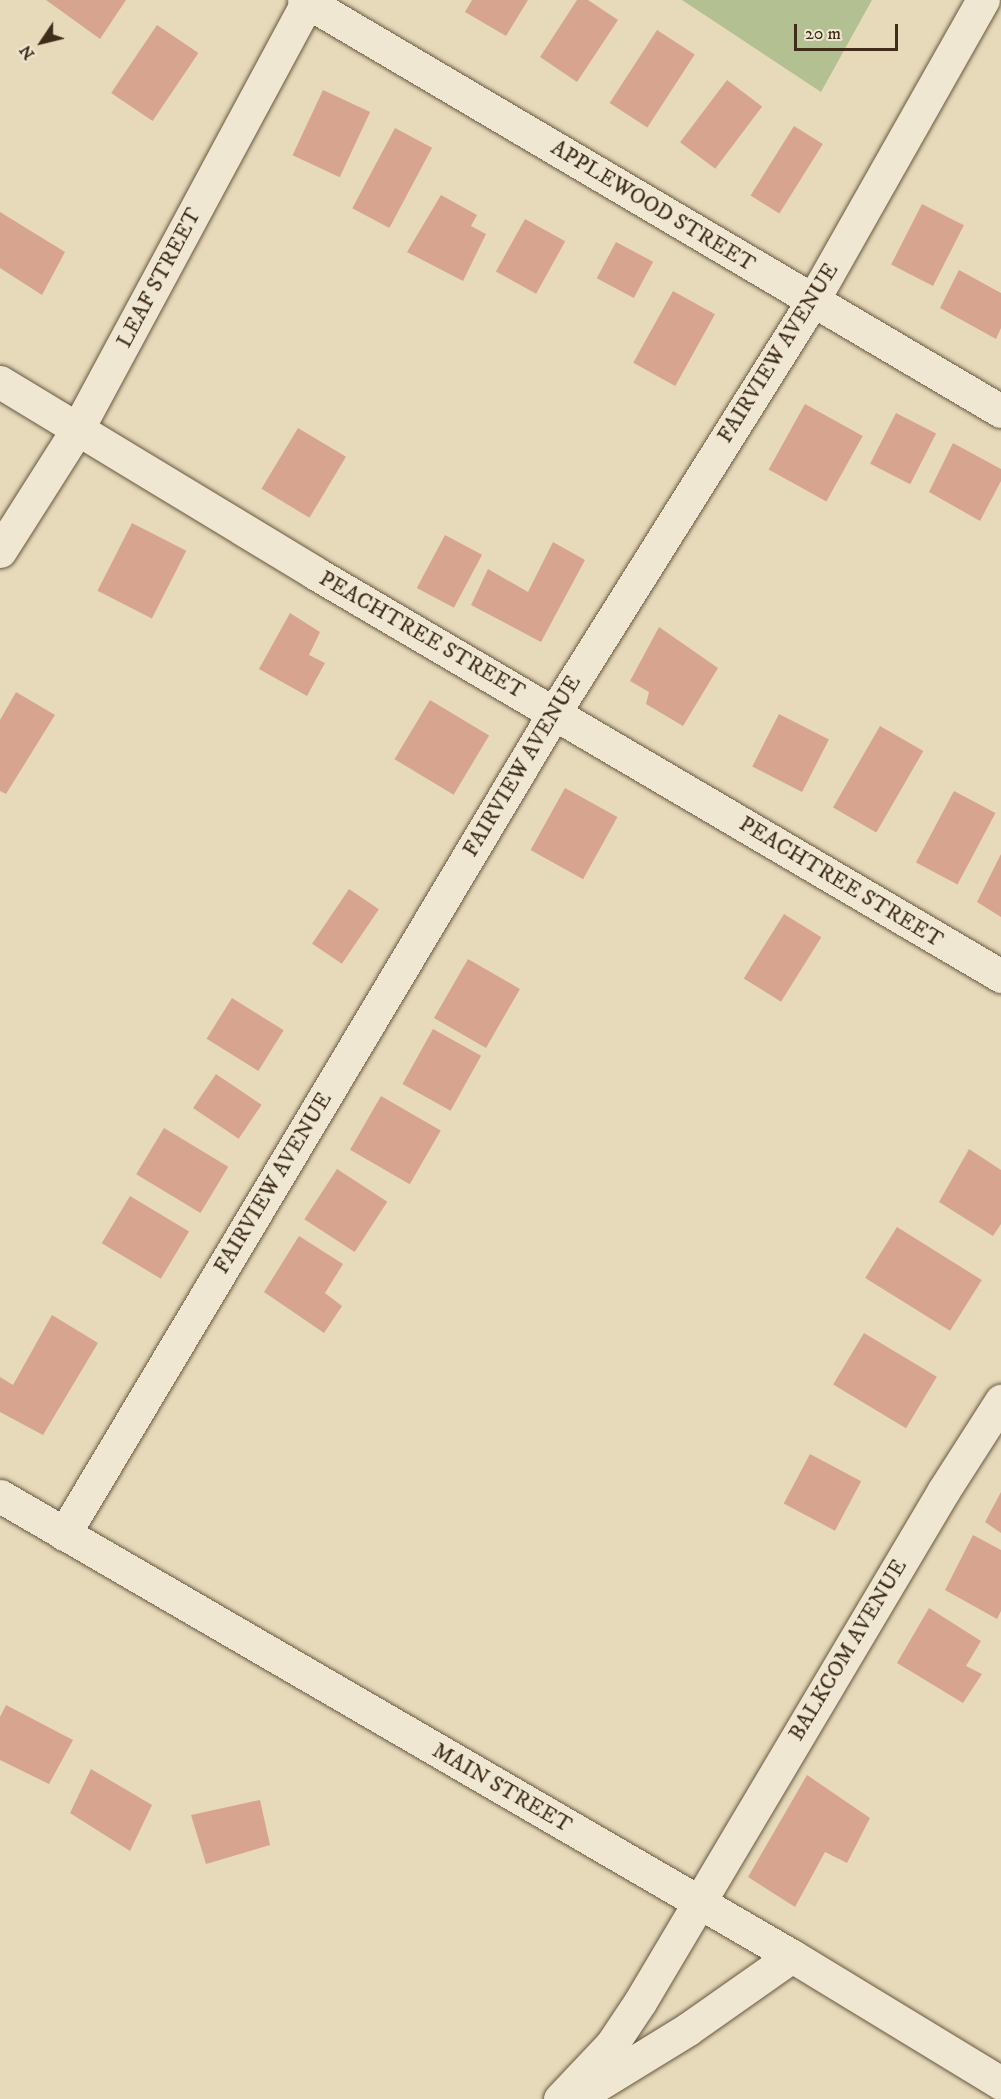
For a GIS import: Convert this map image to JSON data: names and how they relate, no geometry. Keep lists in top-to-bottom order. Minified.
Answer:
{"streets":{"street":["APPLEWOOD STREET","LEAF STREET","FAIRVIEW AVENUE","PEACHTREE STREET","BALKCOM AVENUE","MAIN STREET"]},"crossings":[["APPLEWOOD STREET","LEAF STREET"],["APPLEWOOD STREET","FAIRVIEW AVENUE"],["LEAF STREET","PEACHTREE STREET"],["FAIRVIEW AVENUE","PEACHTREE STREET"],["FAIRVIEW AVENUE","MAIN STREET"],["BALKCOM AVENUE","MAIN STREET"]],"scale_bar":"20 m","north":"bottom left"}
